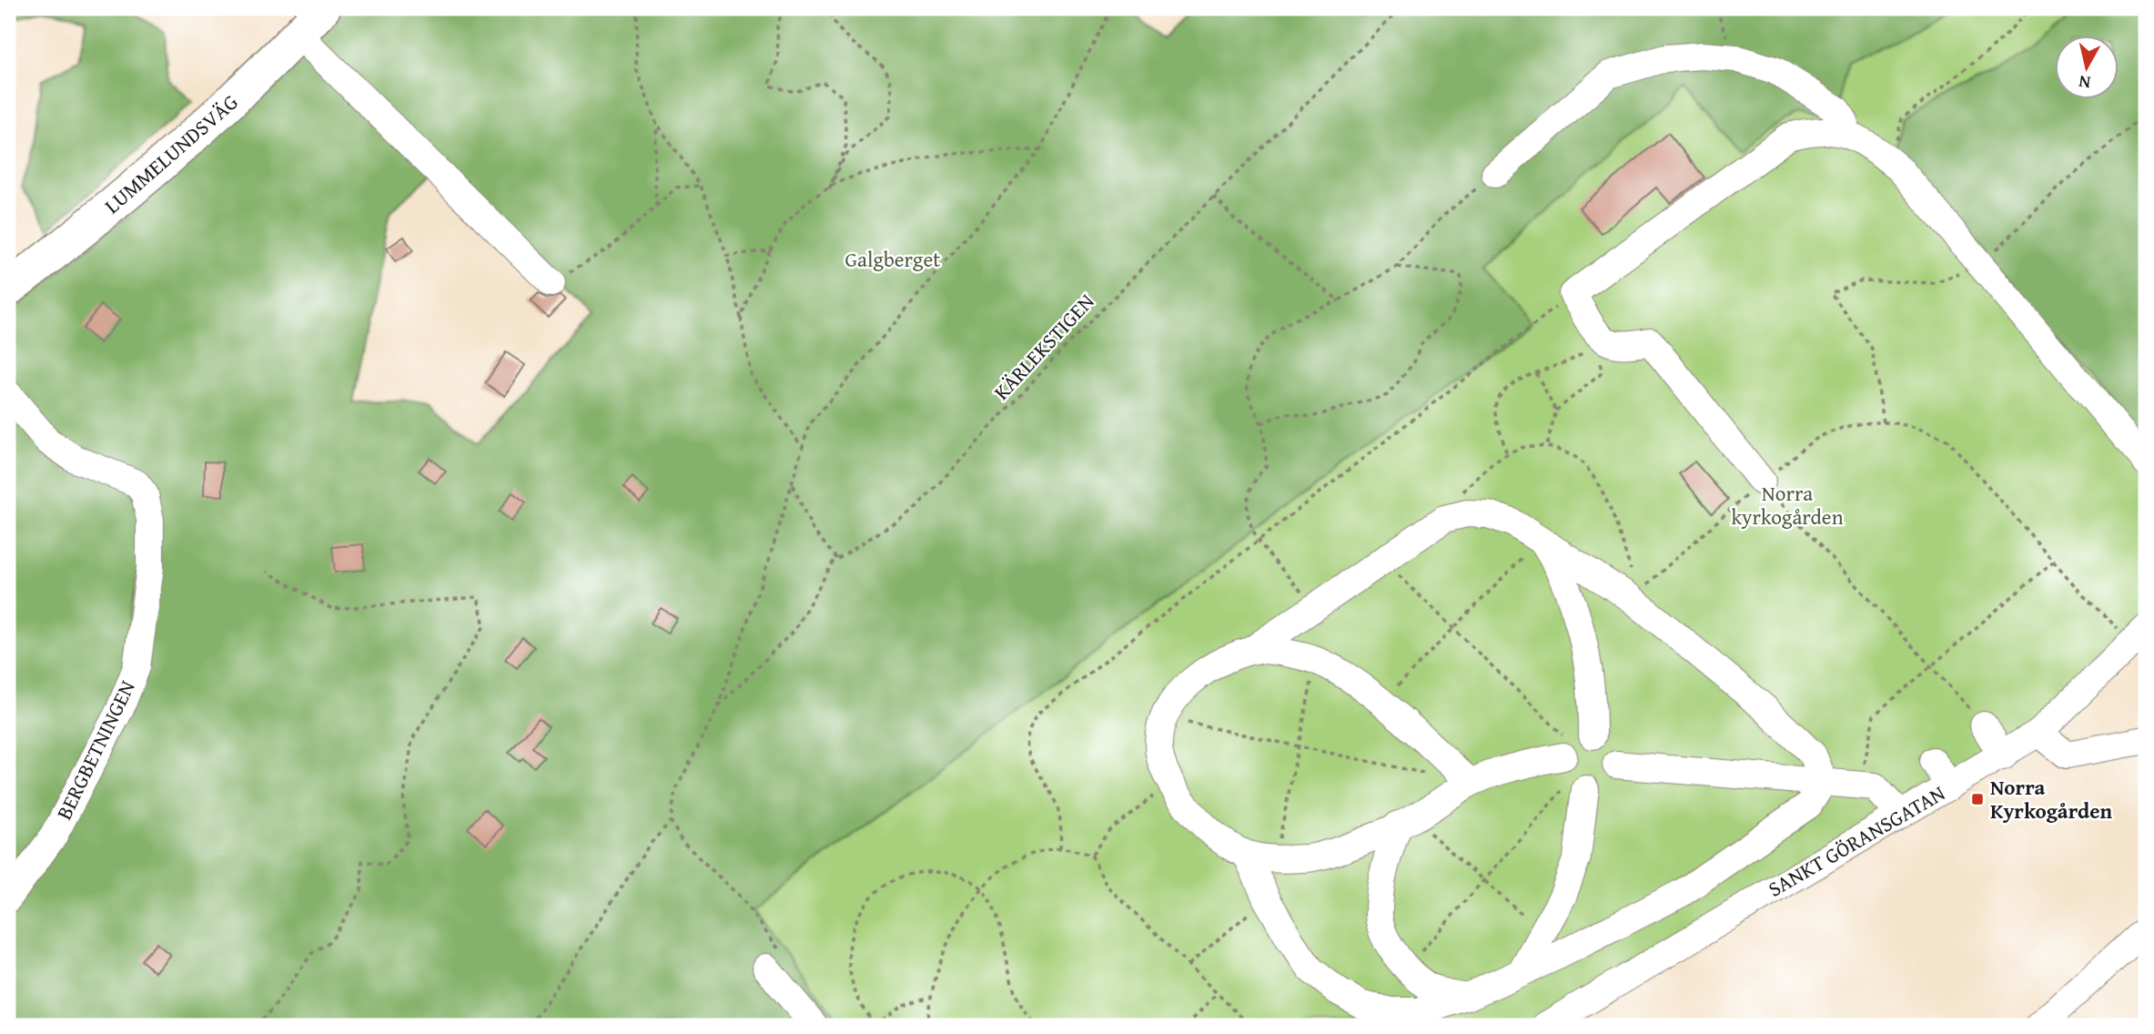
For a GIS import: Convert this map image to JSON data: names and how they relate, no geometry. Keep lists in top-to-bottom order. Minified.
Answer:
{"streets":{"main road":["LUMMELUNDSVÄG"],"street":["BERGBETNINGEN","SANKT GÖRANSGATAN"],"path":["KÄRLEKSTIGEN"]},"parks":["Galgberget","Norra kyrkogården"],"places":{"transit":["Norra Kyrkogården"]},"north":"bottom"}
